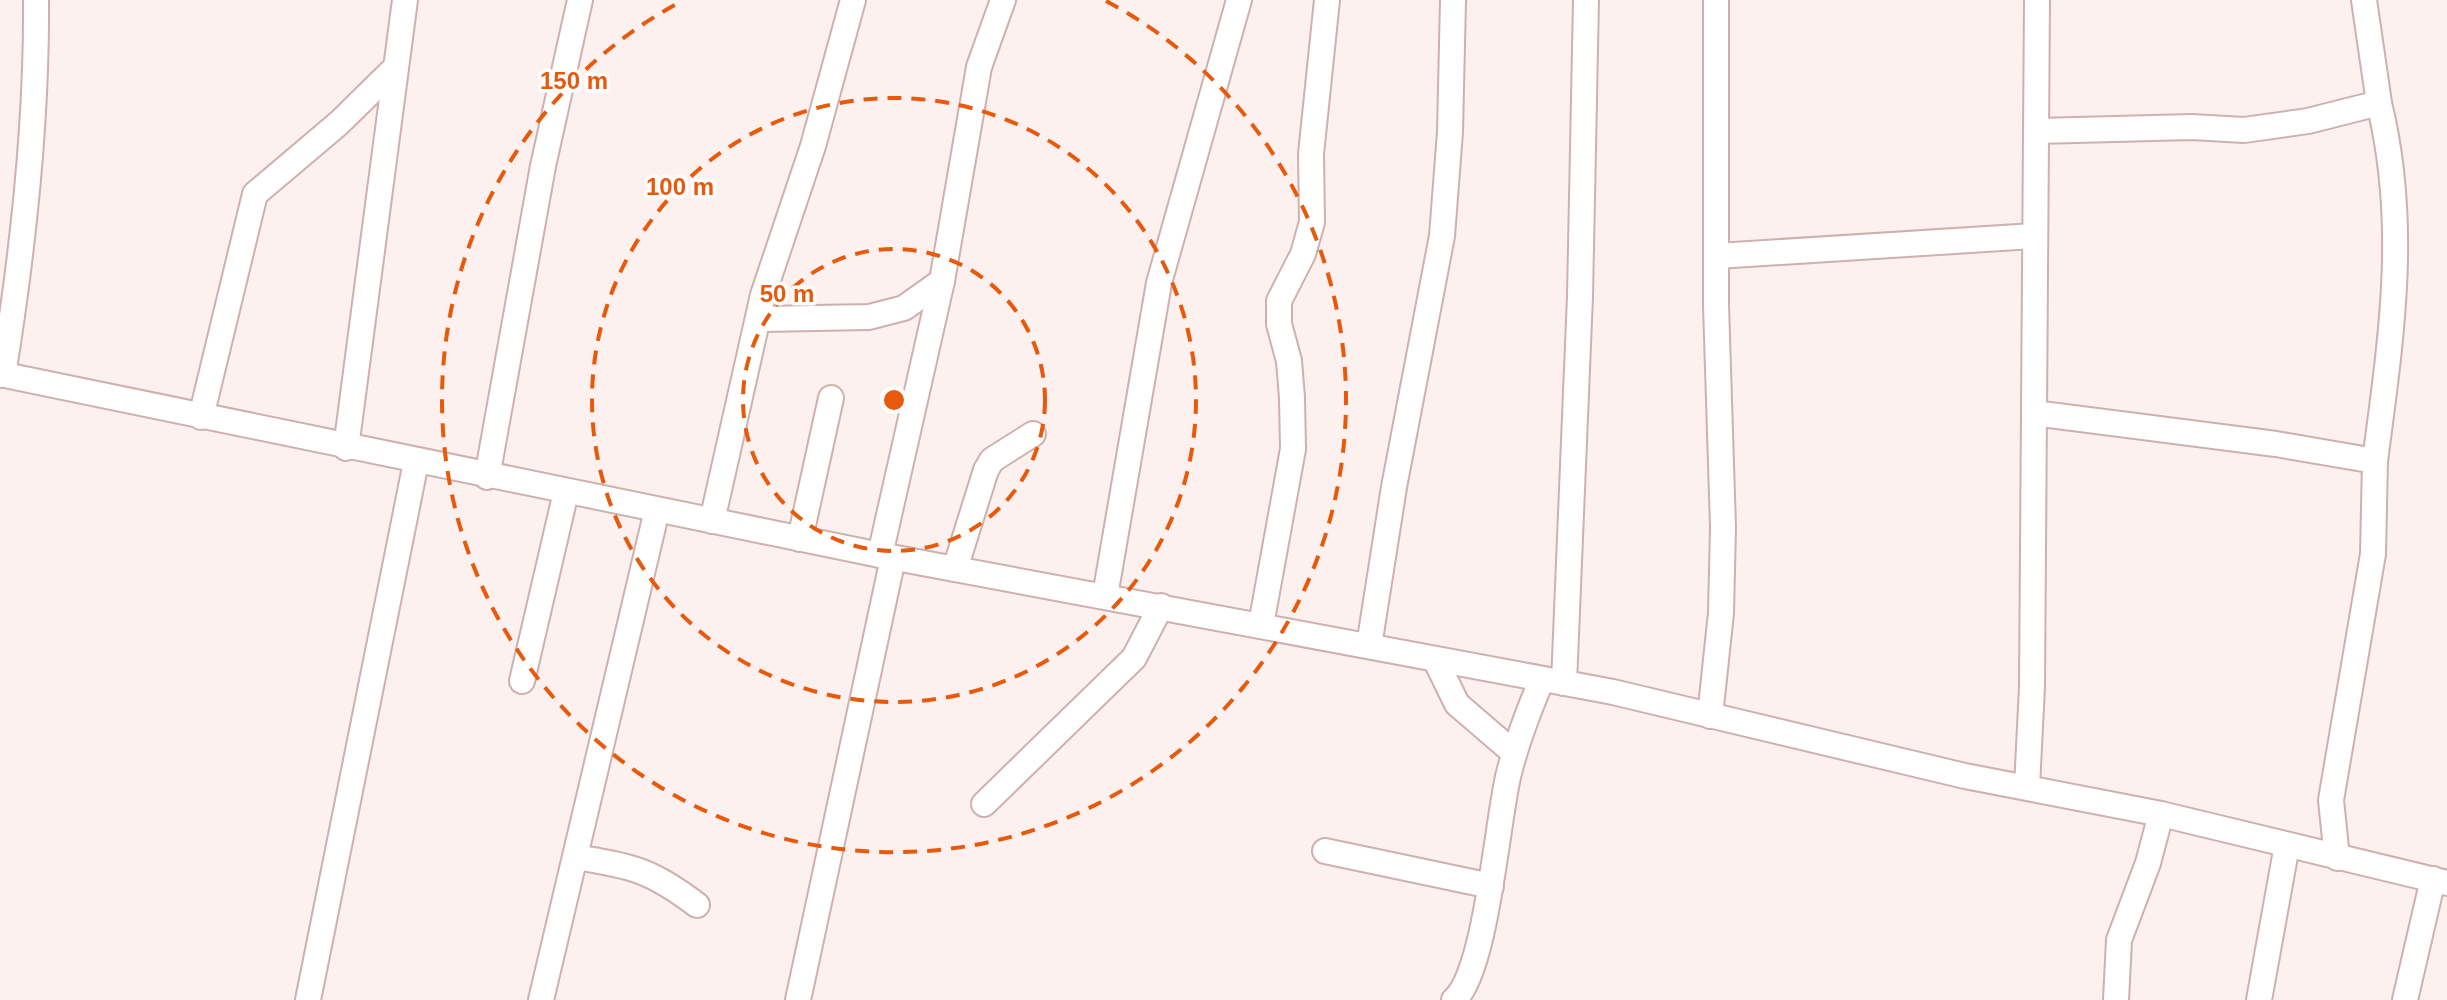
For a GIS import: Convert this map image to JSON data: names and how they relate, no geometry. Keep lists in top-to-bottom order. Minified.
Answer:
{"rings":["150 m","100 m","50 m"]}
